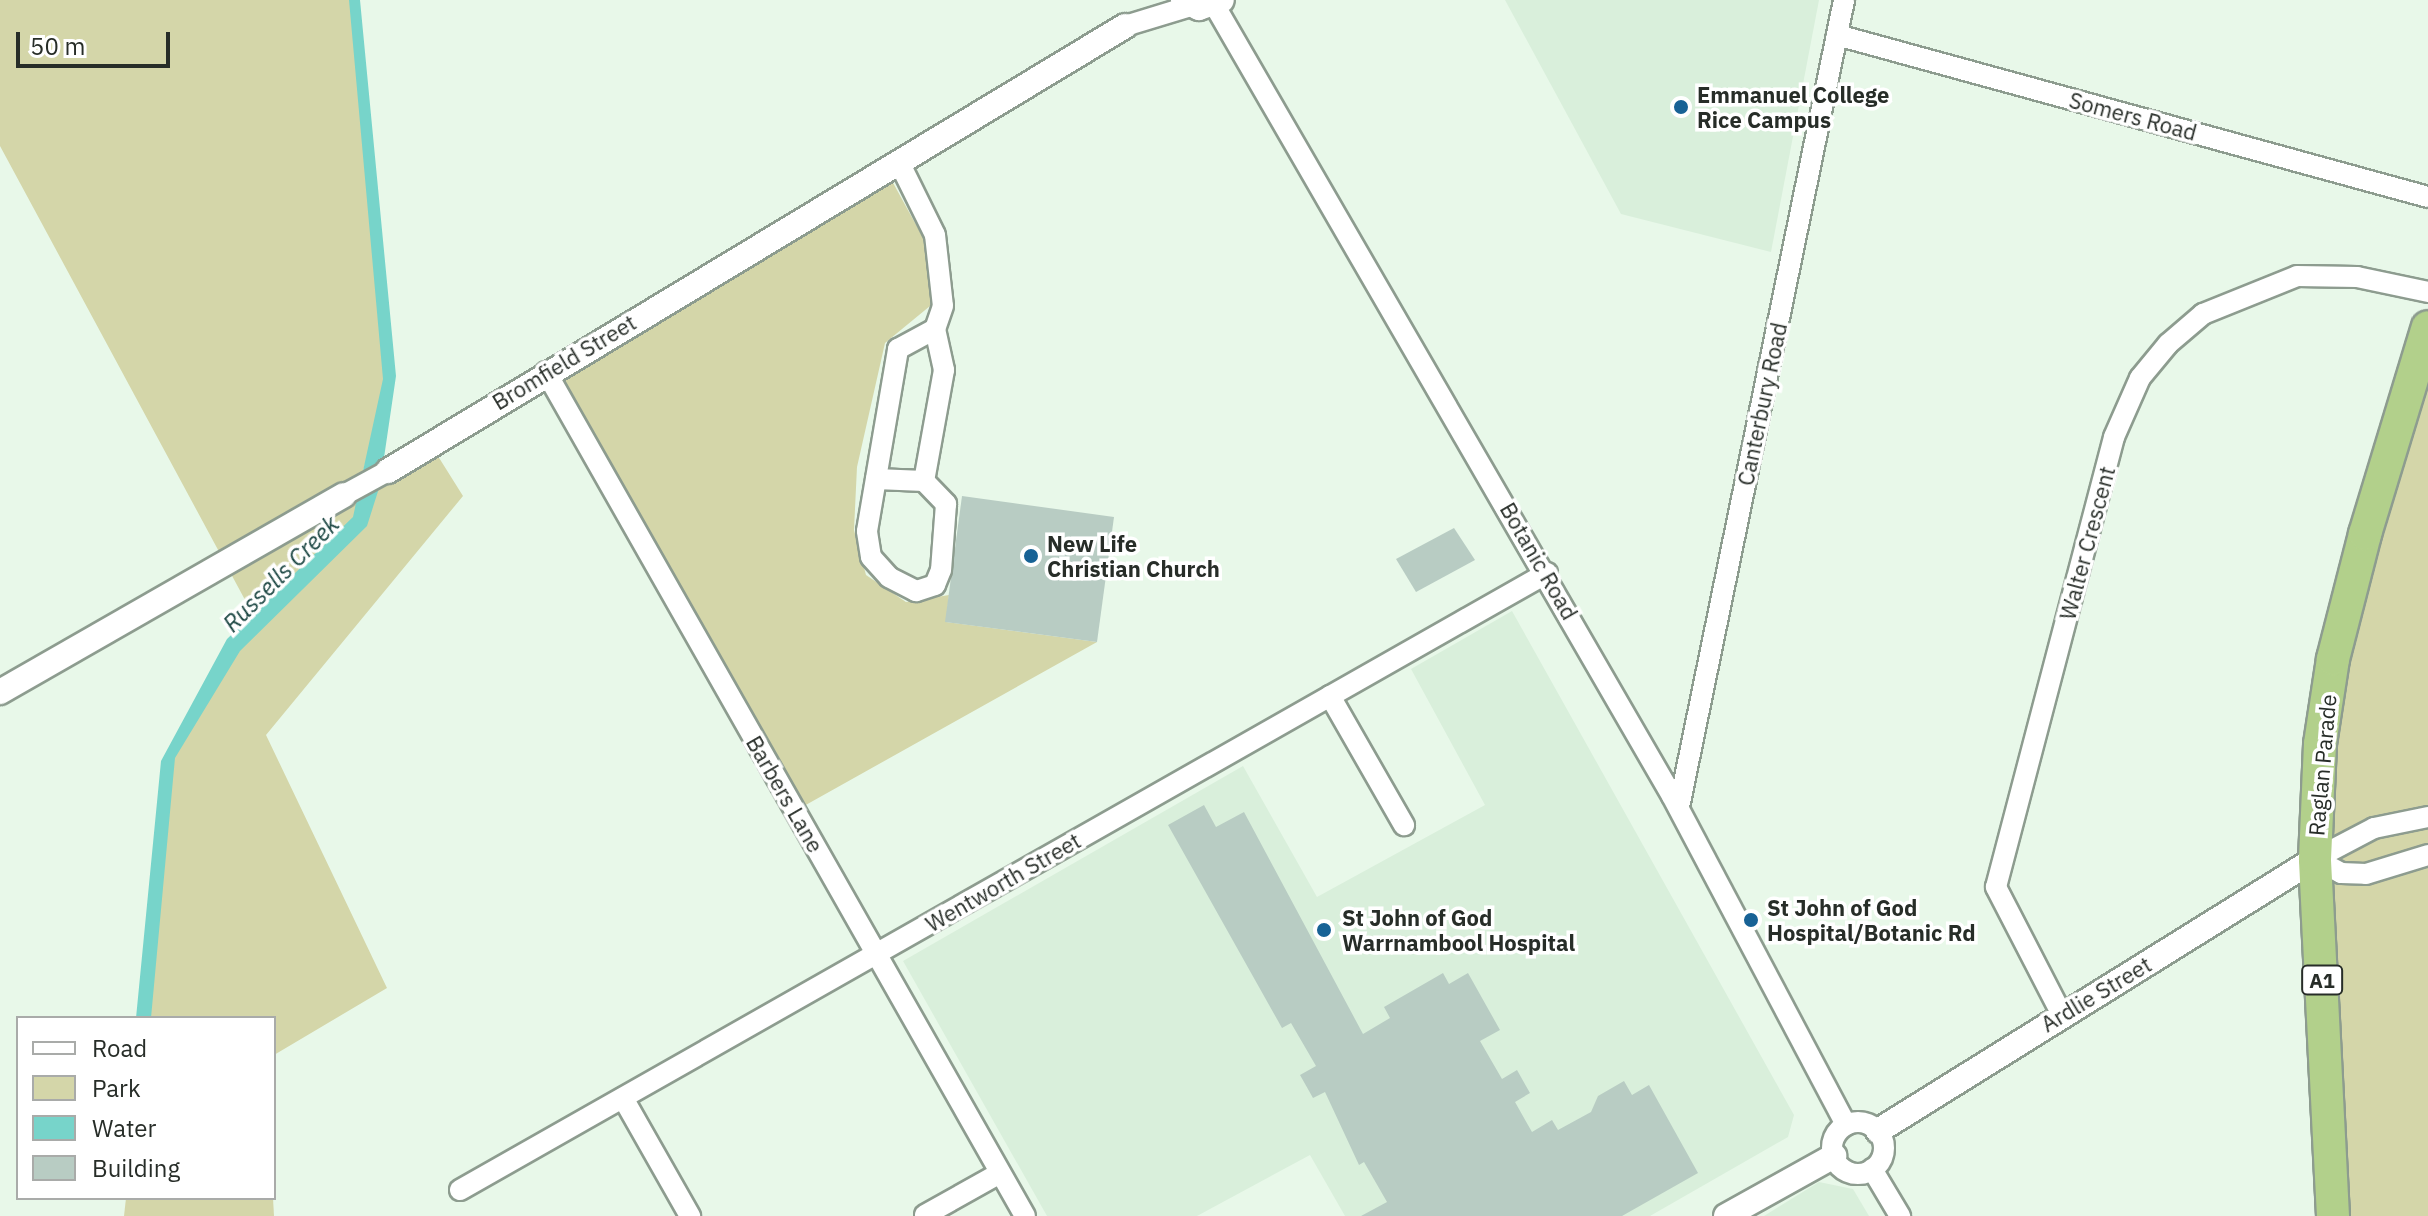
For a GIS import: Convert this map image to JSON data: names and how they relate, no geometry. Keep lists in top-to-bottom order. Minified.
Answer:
{"streets":{"highway":["Raglan Parade","A1"],"street":["Somers Road","Bromfield Street","Canterbury Road","Walter Crescent","Botanic Road","Barbers Lane","Wentworth Street","Ardlie Street"]},"crossings":[["Somers Road","Canterbury Road"],["Bromfield Street","Botanic Road"],["Bromfield Street","Barbers Lane"],["Canterbury Road","Botanic Road"],["Walter Crescent","Ardlie Street"],["Botanic Road","Wentworth Street"],["Botanic Road","Ardlie Street"],["Raglan Parade","Ardlie Street"],["Barbers Lane","Wentworth Street"]],"water":["Russells Creek"],"places":["Emmanuel College Rice Campus","New Life Christian Church","St John of God Hospital/Botanic Rd","St John of God Warrnambool Hospital"],"legend":["Road","Park","Water","Building"],"scale_bar":"50 m"}
